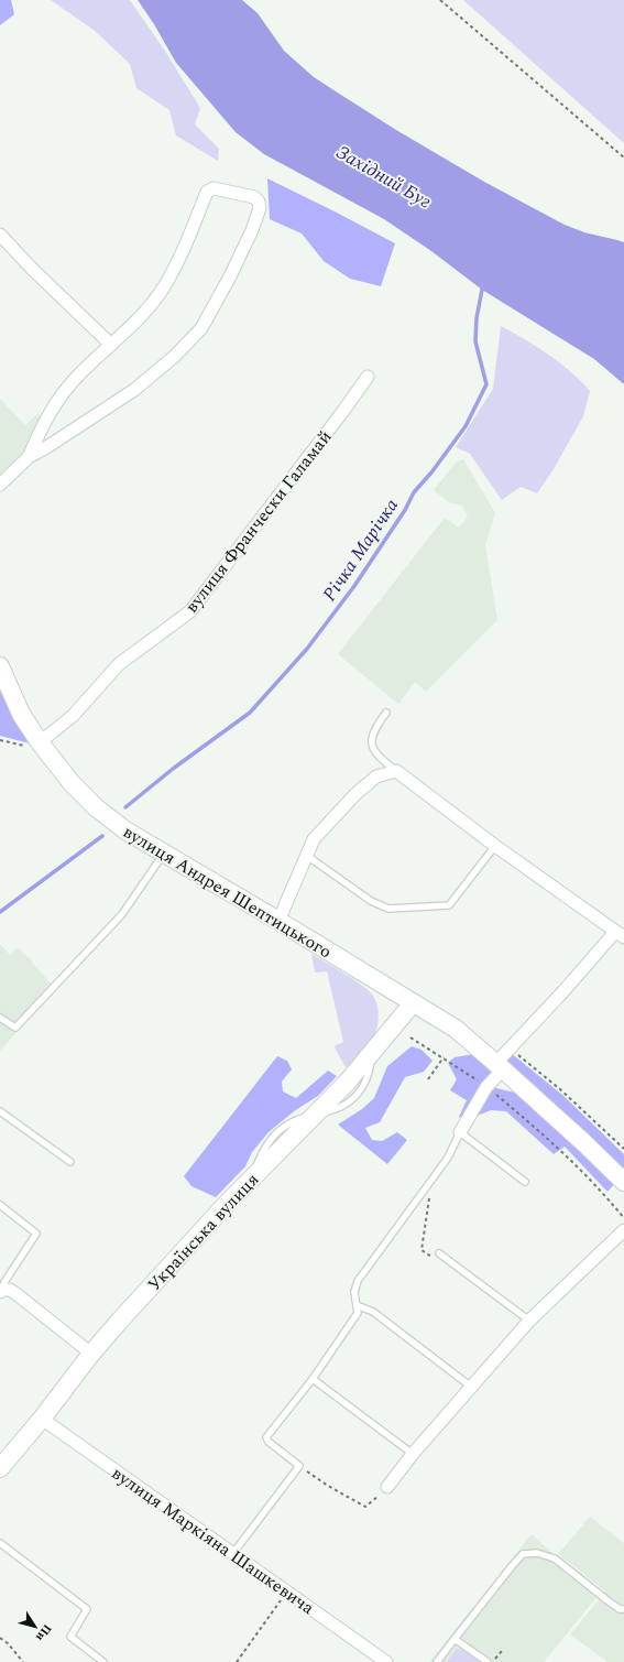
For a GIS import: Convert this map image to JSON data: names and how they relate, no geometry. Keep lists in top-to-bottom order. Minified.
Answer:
{"streets":{"street":["вулиця Франчески Галамай","вулиця Андрея Шептицького","Українська вулиця","вулиця Маркіяна Шашкевича"]},"crossings":[["вулиця Франчески Галамай","вулиця Андрея Шептицького"],["вулиця Андрея Шептицького","Українська вулиця"],["Українська вулиця","вулиця Маркіяна Шашкевича"]],"water":["Західний Буг","Річка Марічка"],"north":"bottom right"}
